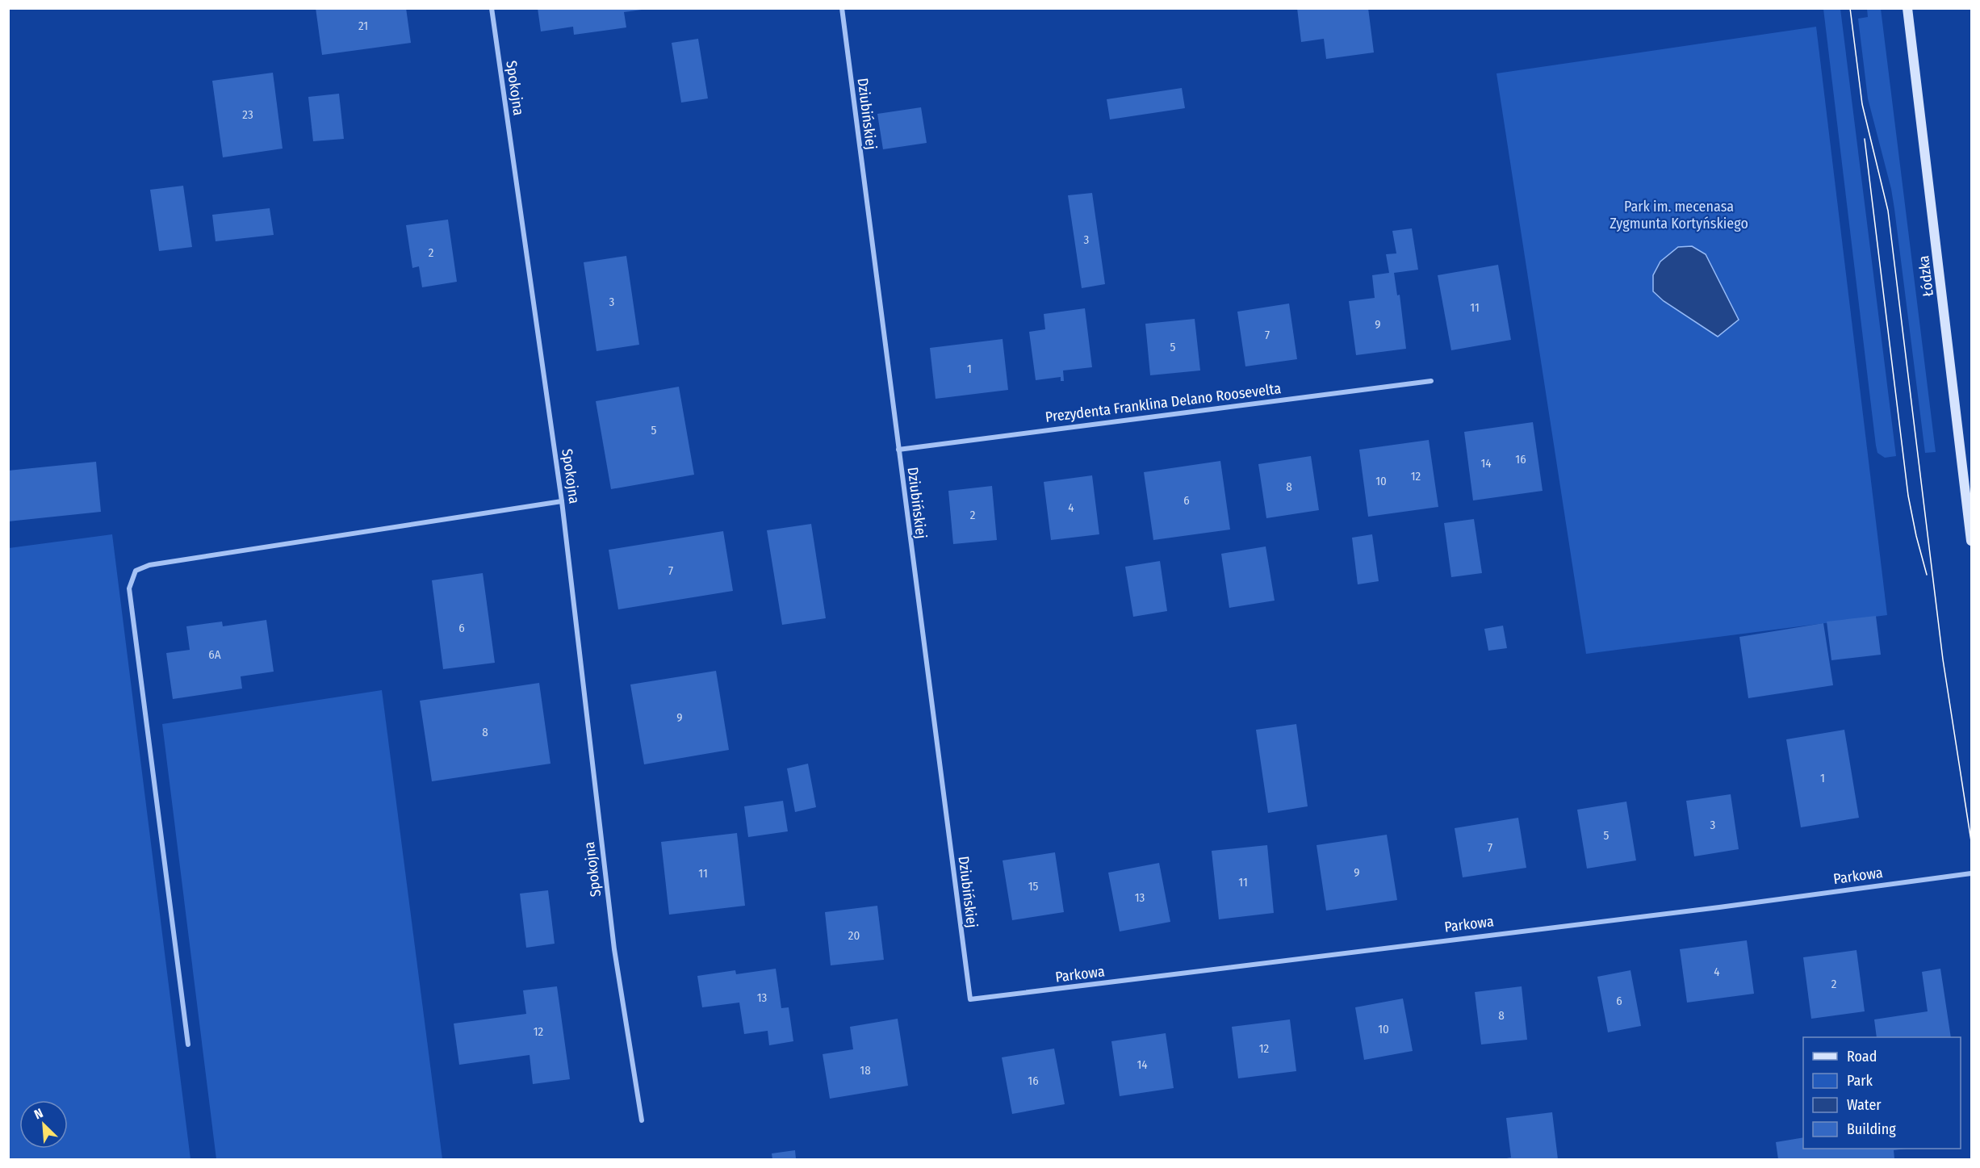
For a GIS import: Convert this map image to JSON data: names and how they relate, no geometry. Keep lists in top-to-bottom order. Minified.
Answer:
{"streets":{"main road":["Łódzka"],"street":["Spokojna","Dziubińskiej","Prezydenta Franklina Delano Roosevelta","Parkowa"]},"crossings":[["Dziubińskiej","Prezydenta Franklina Delano Roosevelta"],["Dziubińskiej","Parkowa"]],"parks":["Park im. mecenasa Zygmunta Kortyńskiego"],"house_numbers":["21","23","3","2","3","11","9","7","5","1","5","16","14","12","10","8","6","4","2","7","6","6A","9","8","1","3","5","7","9","11","11","15","13","20","4","2","13","6","8","10","12","12","14","18","16"],"legend":["Road","Park","Water","Building"],"north":"top left"}
